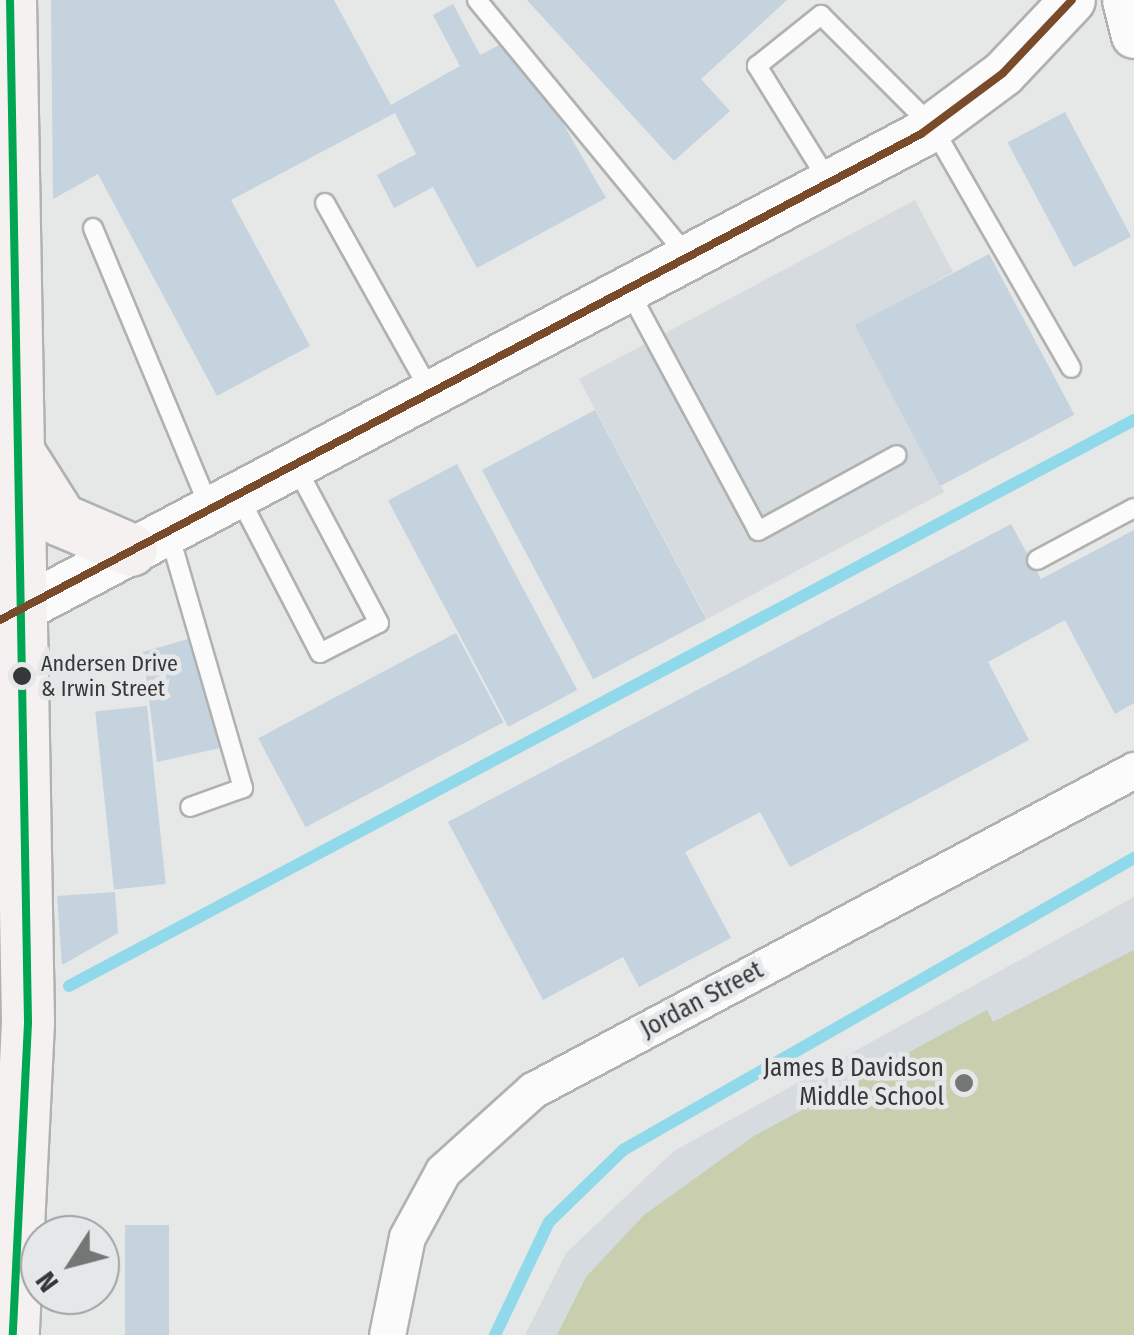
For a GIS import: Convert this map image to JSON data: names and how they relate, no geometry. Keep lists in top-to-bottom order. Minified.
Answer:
{"streets":{"street":["Jordan Street"]},"places":["Andersen Drive & Irwin Street","James B Davidson Middle School"],"north":"bottom left"}
